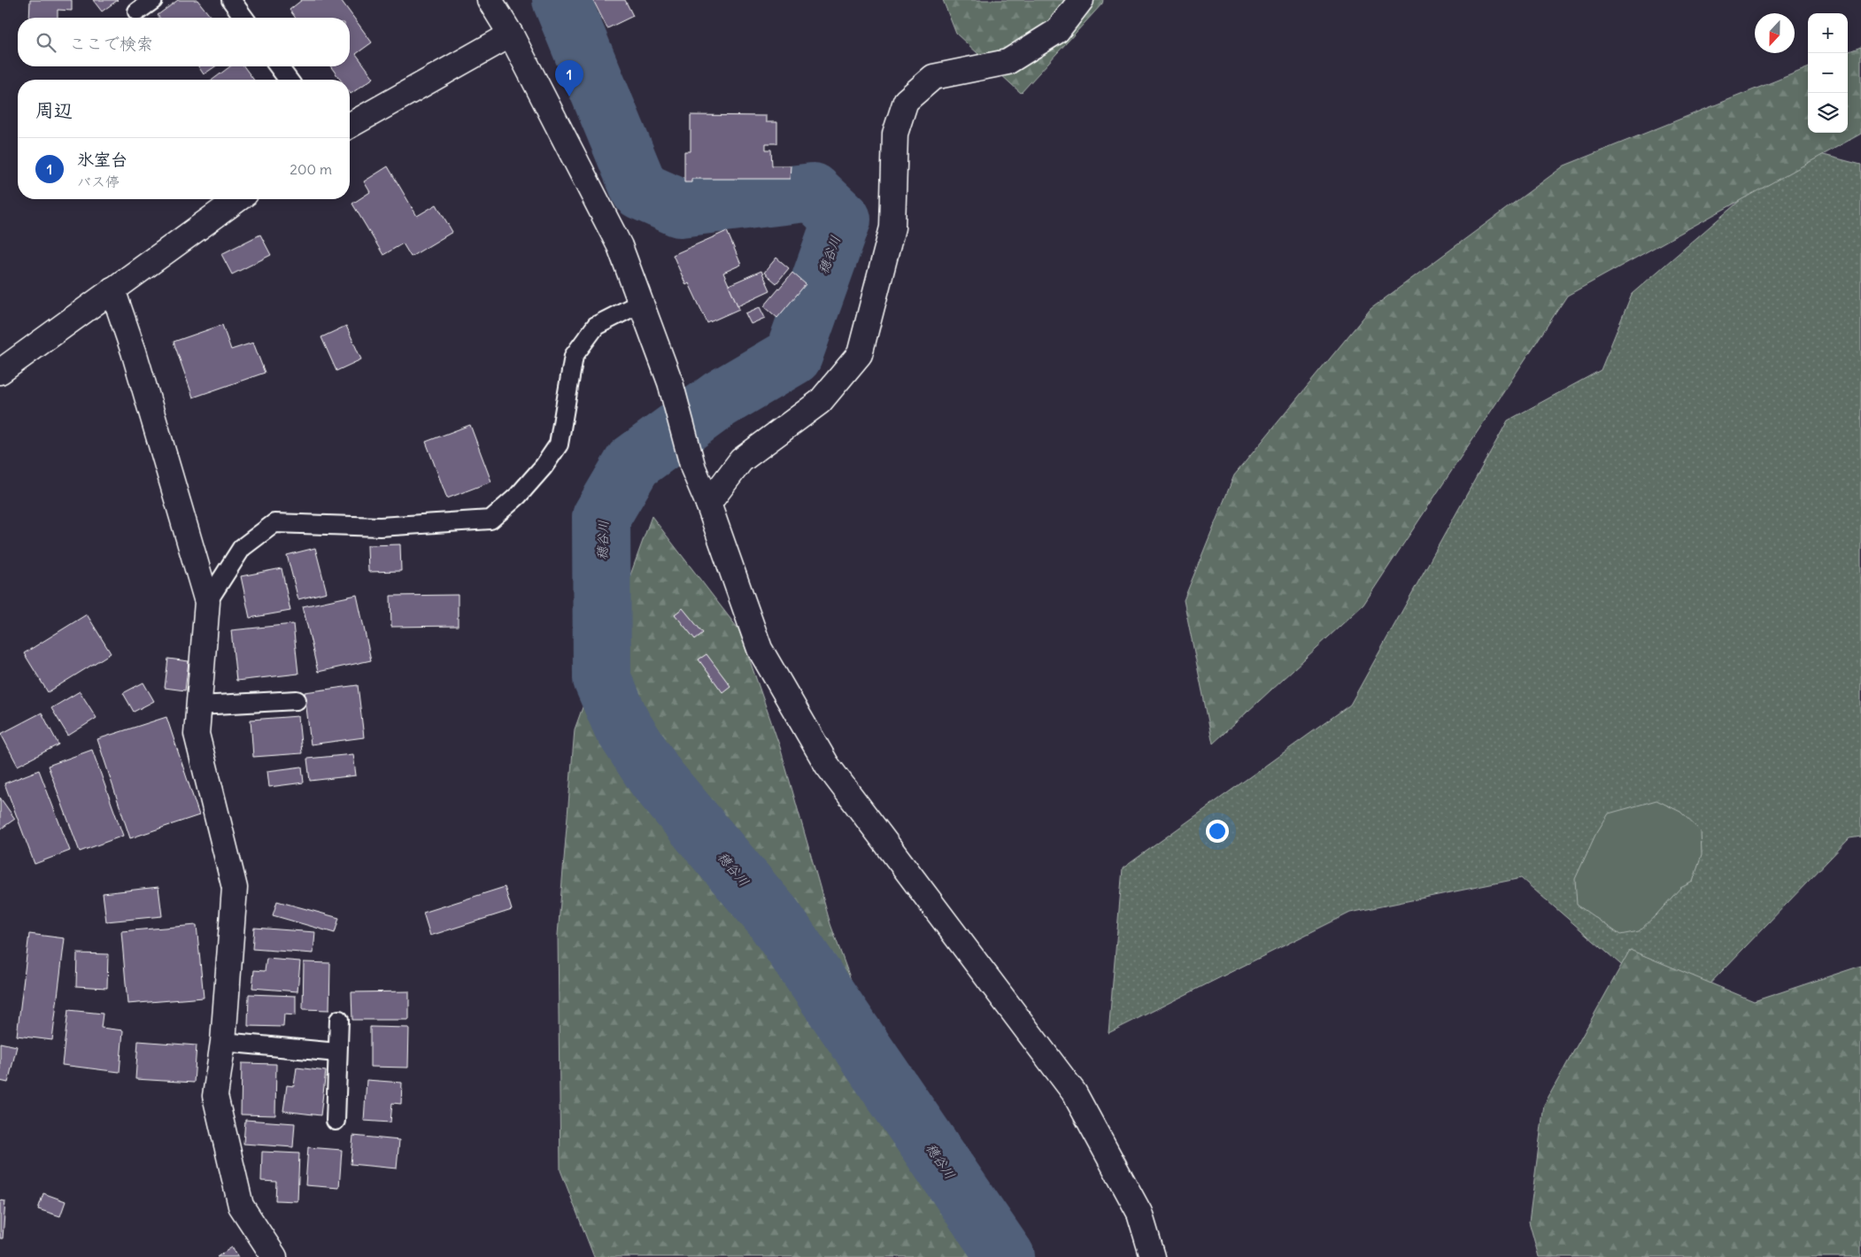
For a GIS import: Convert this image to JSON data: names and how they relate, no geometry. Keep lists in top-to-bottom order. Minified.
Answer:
{"water":["穂谷川"],"north":"bottom","page":{"map_buttons":["+","−"],"search":"ここで検索","pins":"1","heading":"周辺","list":[{"mark":"1","name":"氷室台","note":"バス停","value":"200 m"}]}}
